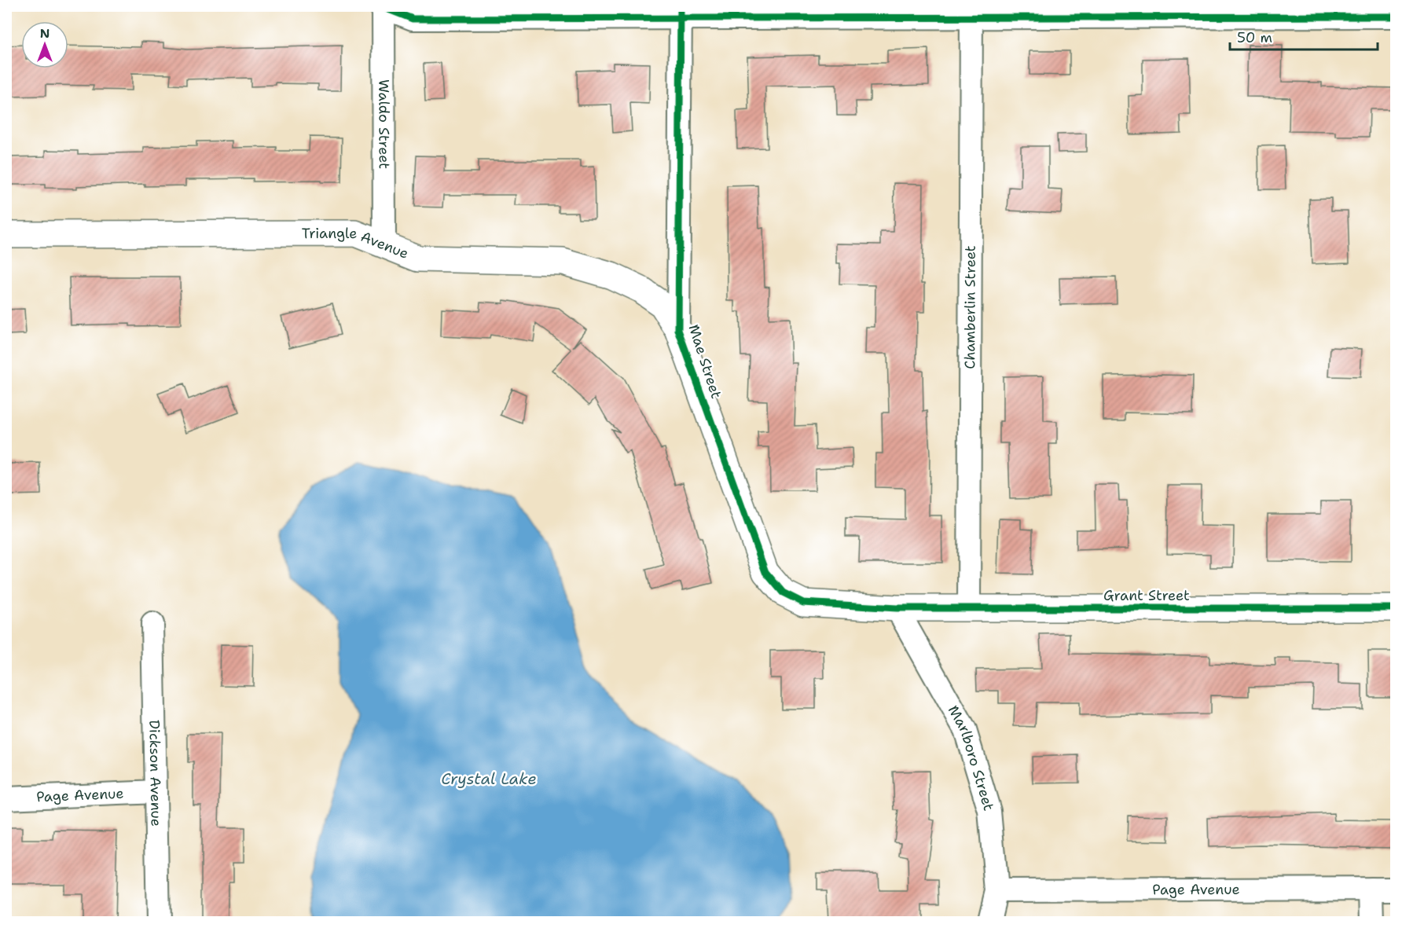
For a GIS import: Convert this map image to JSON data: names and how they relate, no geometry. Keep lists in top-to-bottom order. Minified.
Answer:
{"streets":{"street":["Waldo Street","Triangle Avenue","Chamberlin Street","Mae Street","Grant Street","Marlboro Street","Dickson Avenue","Page Avenue"]},"crossings":[["Waldo Street","Triangle Avenue"],["Triangle Avenue","Mae Street"],["Chamberlin Street","Grant Street"],["Mae Street","Grant Street"],["Mae Street","Marlboro Street"],["Grant Street","Marlboro Street"],["Marlboro Street","Page Avenue"],["Dickson Avenue","Page Avenue"]],"water":["Crystal Lake"],"scale_bar":"50 m","north":"top"}
